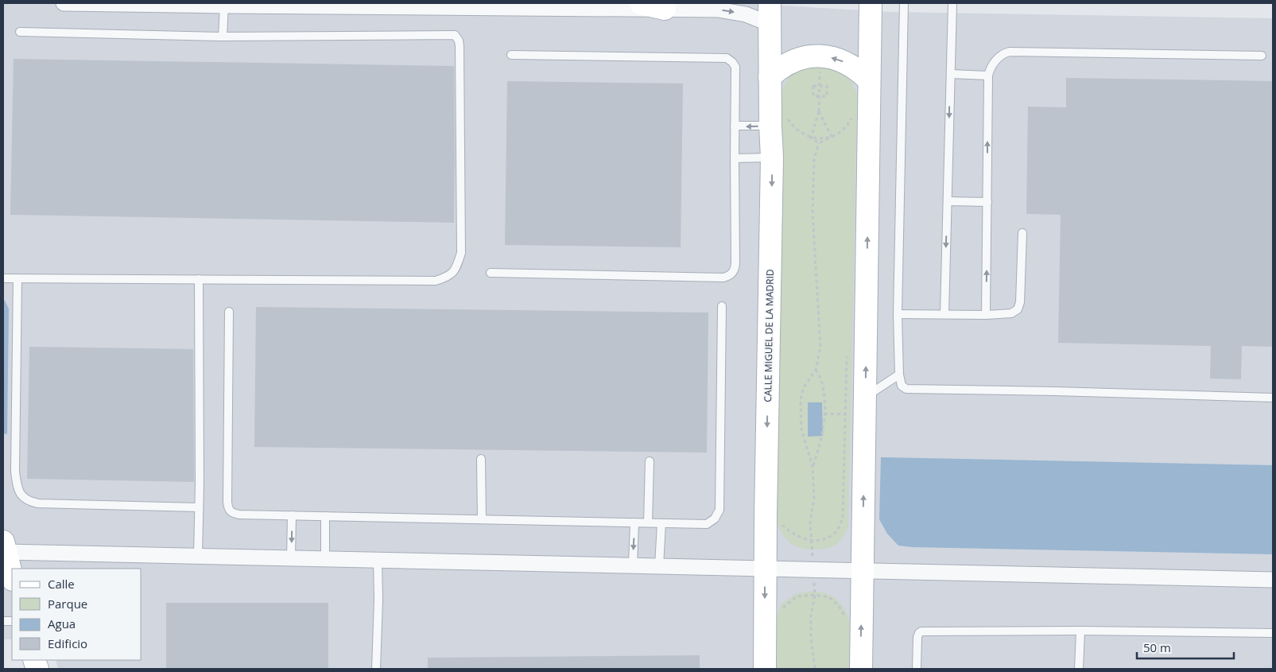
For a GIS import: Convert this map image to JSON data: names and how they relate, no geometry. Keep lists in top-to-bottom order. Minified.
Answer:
{"streets":{"street":["CALLE MIGUEL DE LA MADRID"]},"legend":["Calle","Parque","Agua","Edificio"],"scale_bar":"50 m"}
